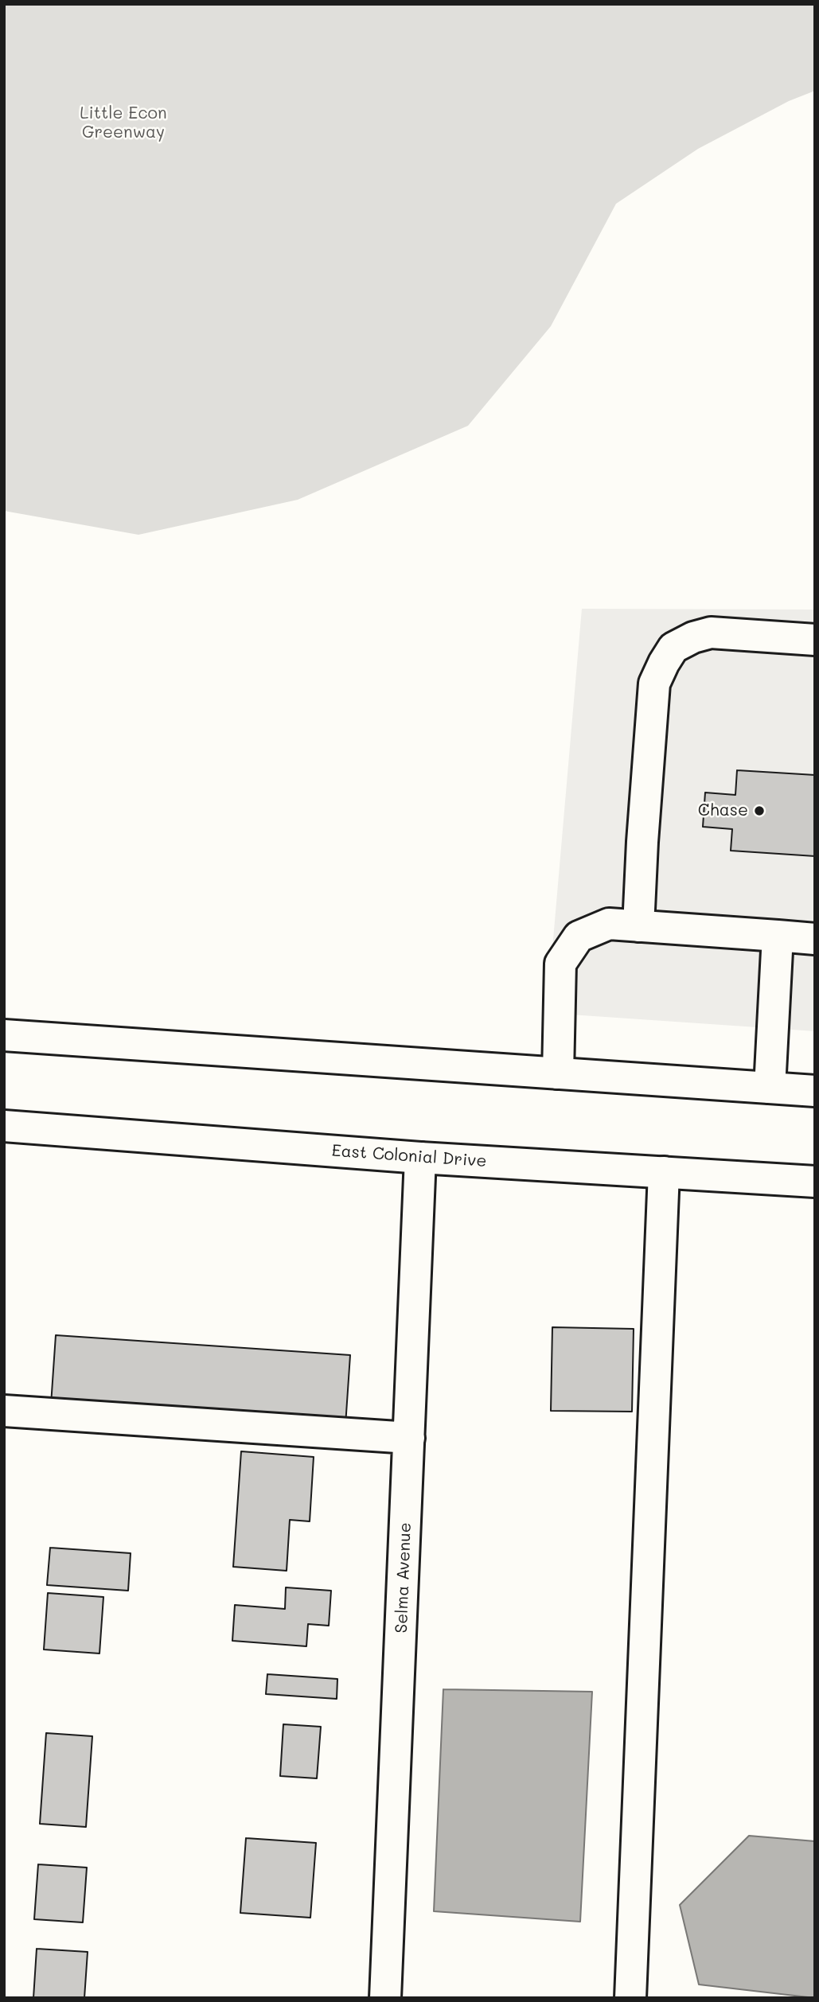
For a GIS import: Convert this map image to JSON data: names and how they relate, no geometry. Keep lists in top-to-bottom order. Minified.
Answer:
{"streets":{"main road":["East Colonial Drive","Selma Avenue"]},"crossings":[["East Colonial Drive","Selma Avenue"]],"parks":["Little Econ Greenway"],"places":["Chase"]}
